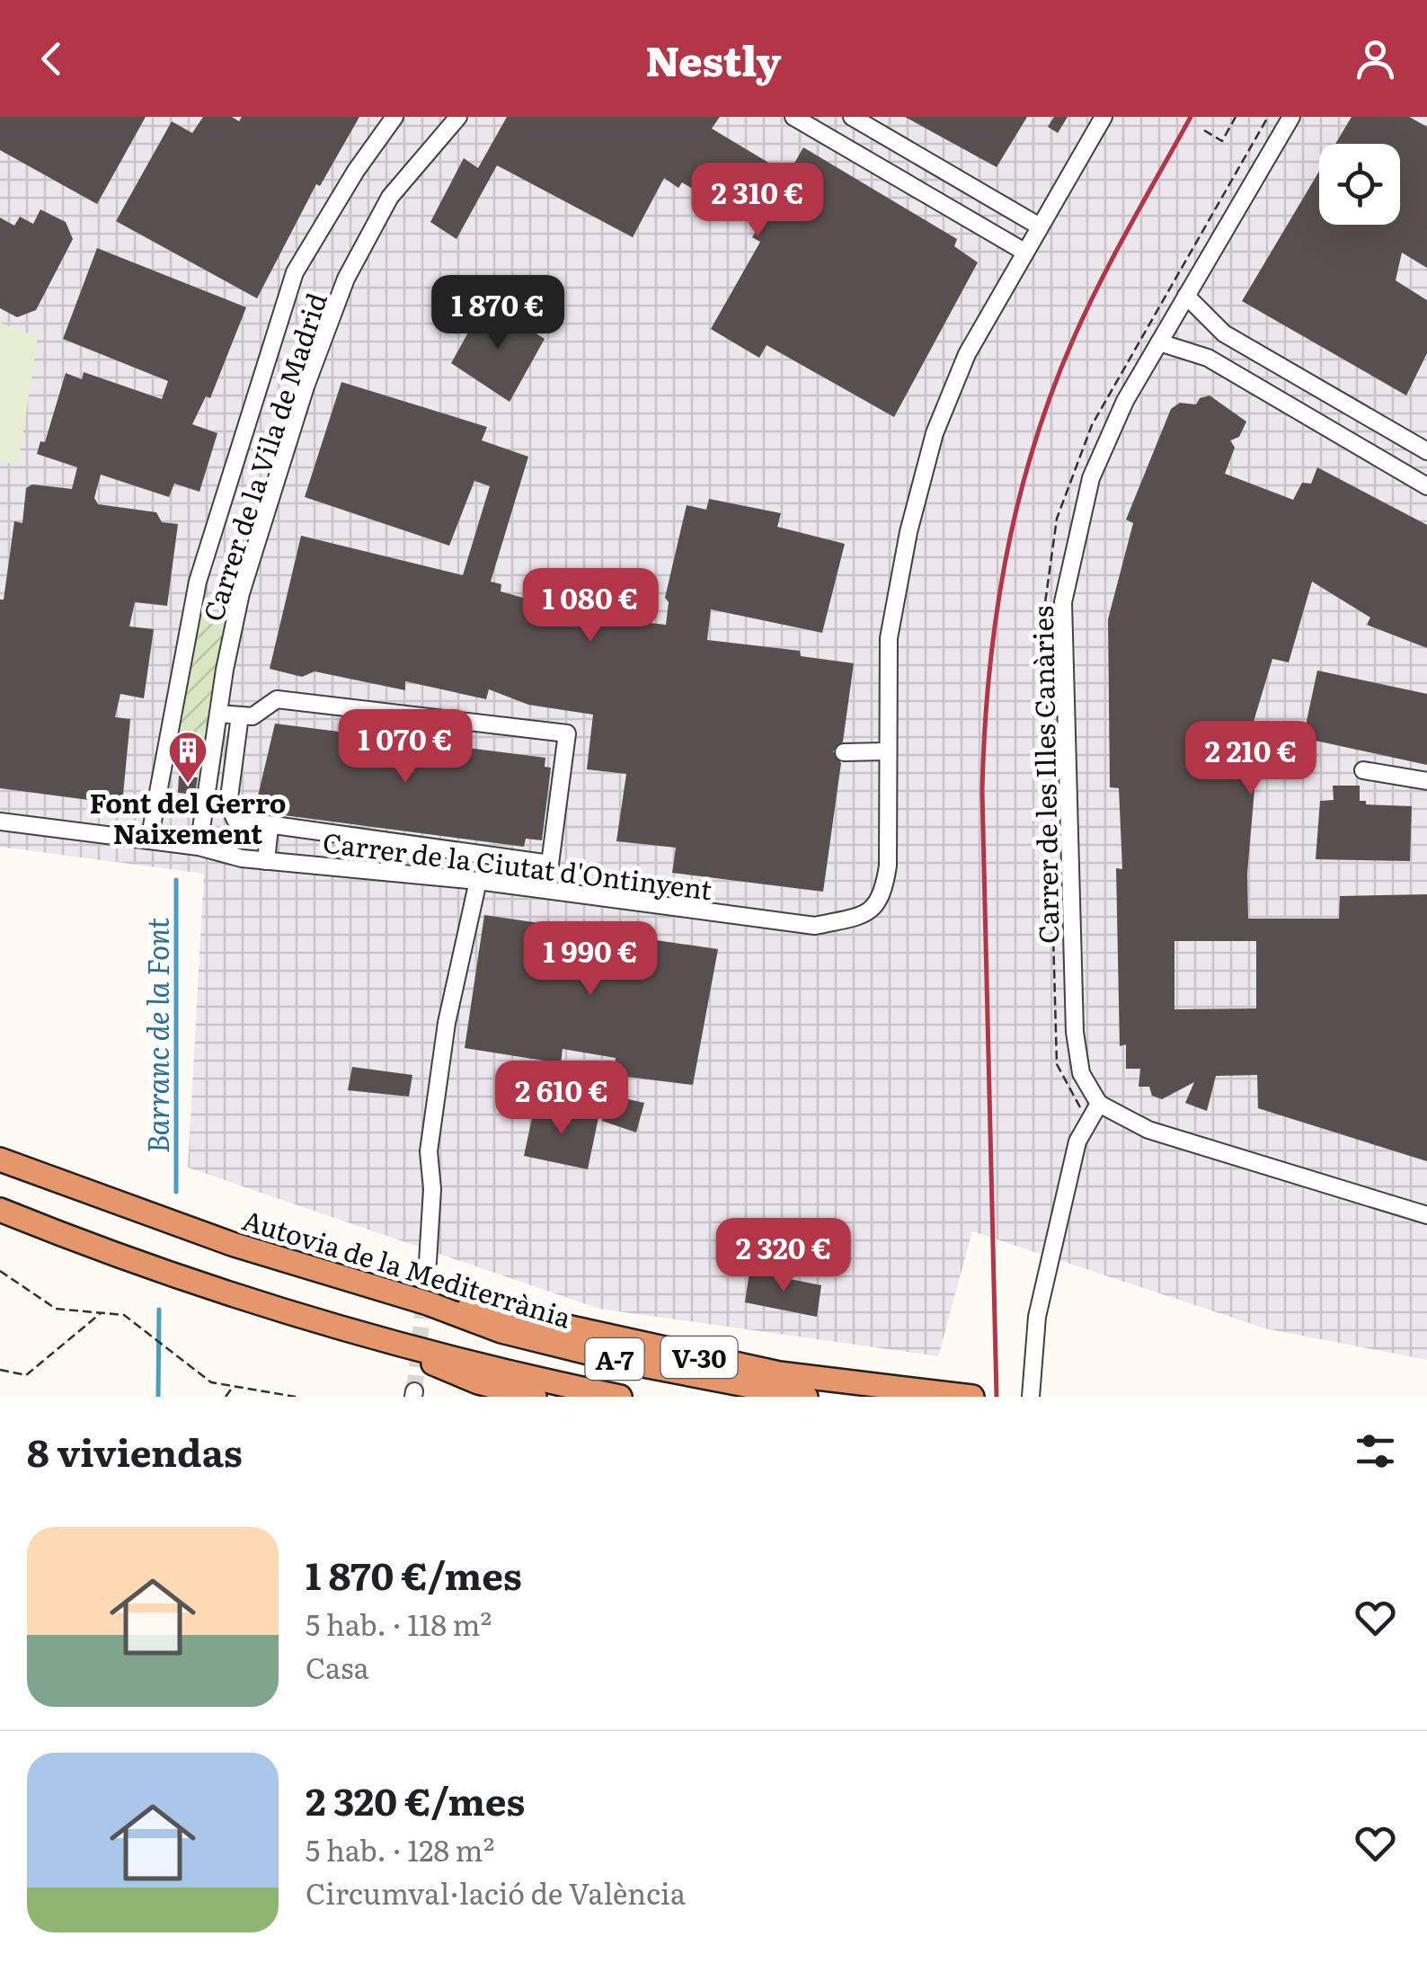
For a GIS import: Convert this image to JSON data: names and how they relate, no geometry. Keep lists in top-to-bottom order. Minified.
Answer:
{"streets":{"highway":["Autovia de la Mediterrània","V-30","A-7"],"street":["Carrer de la Vila de Madrid","Carrer de les Illes Canàries","Carrer de la Ciutat d'Ontinyent"]},"crossings":[["Carrer de la Vila de Madrid","Carrer de la Ciutat d'Ontinyent"],["Autovia de la Mediterrània","V-30"]],"water":["Barranc de la Font"],"places":{"building":["Font del Gerro Naixement"]},"page":{"header":"Nestly","price":["2 310 €","1 870 €","1 080 €","1 070 €","2 210 €","1 990 €","2 610 €","2 320 €"],"heading":"8 viviendas","list":[{"name":"1 870 €/mes","note":"5 hab. · 118 m² · Casa"},{"name":"2 320 €/mes","note":"5 hab. · 128 m² · Circumval·lació de València"}]}}
